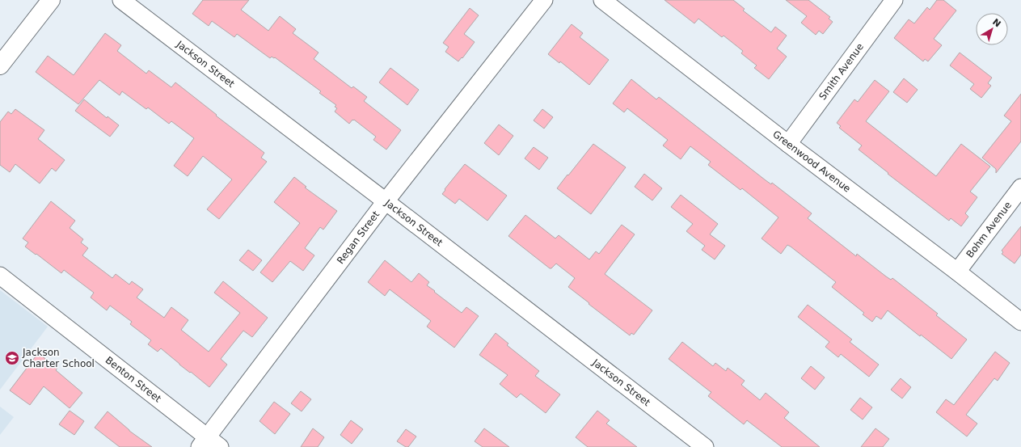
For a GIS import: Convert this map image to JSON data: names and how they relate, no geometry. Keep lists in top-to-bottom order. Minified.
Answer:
{"streets":{"street":["Jackson Street","Smith Avenue","Greenwood Avenue","Bohm Avenue","Regan Street","Benton Street"]},"crossings":[["Jackson Street","Regan Street"],["Smith Avenue","Greenwood Avenue"],["Greenwood Avenue","Bohm Avenue"],["Regan Street","Benton Street"]],"places":{"school or university":["Jackson Charter School"]},"north":"top right"}
